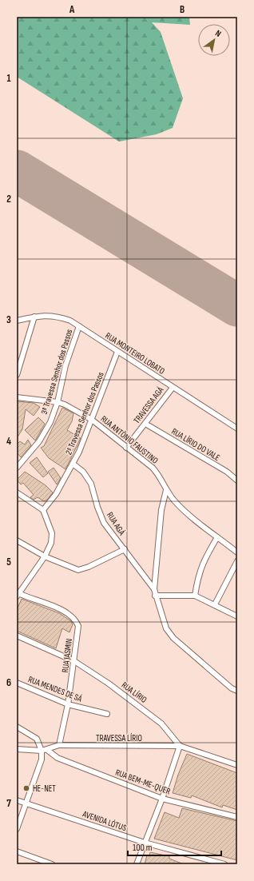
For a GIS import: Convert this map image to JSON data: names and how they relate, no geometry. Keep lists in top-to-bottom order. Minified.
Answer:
{"streets":{"street":["RUA MONTEIRO LOBATO","3ª Travessa Senhor dos Passos","TRAVESSA AGÁ","2ª Travessa Senhor dos Passos","RUA ANTÔNIO FAUSTINO","RUA LÍRIO DO VALE","RUA AGÁ","RUA JASMIN","RUA MENDES DE SÁ","RUA LÍRIO","TRAVESSA LÍRIO","RUA BEM-ME-QUER","AVENIDA LÓTUS"]},"crossings":[["RUA MONTEIRO LOBATO","3ª Travessa Senhor dos Passos"],["RUA MONTEIRO LOBATO","TRAVESSA AGÁ"],["RUA MONTEIRO LOBATO","2ª Travessa Senhor dos Passos"],["TRAVESSA AGÁ","RUA ANTÔNIO FAUSTINO"],["TRAVESSA AGÁ","RUA LÍRIO DO VALE"],["2ª Travessa Senhor dos Passos","RUA ANTÔNIO FAUSTINO"],["2ª Travessa Senhor dos Passos","RUA AGÁ"],["RUA ANTÔNIO FAUSTINO","RUA AGÁ"],["RUA JASMIN","RUA MENDES DE SÁ"],["RUA JASMIN","RUA LÍRIO"],["RUA JASMIN","TRAVESSA LÍRIO"],["RUA LÍRIO","TRAVESSA LÍRIO"]],"places":["HE-NET"],"scale_bar":"100 m","north":"top right","grid":{"columns":["A","B"],"rows":["1","2","3","4","5","6","7"]}}
